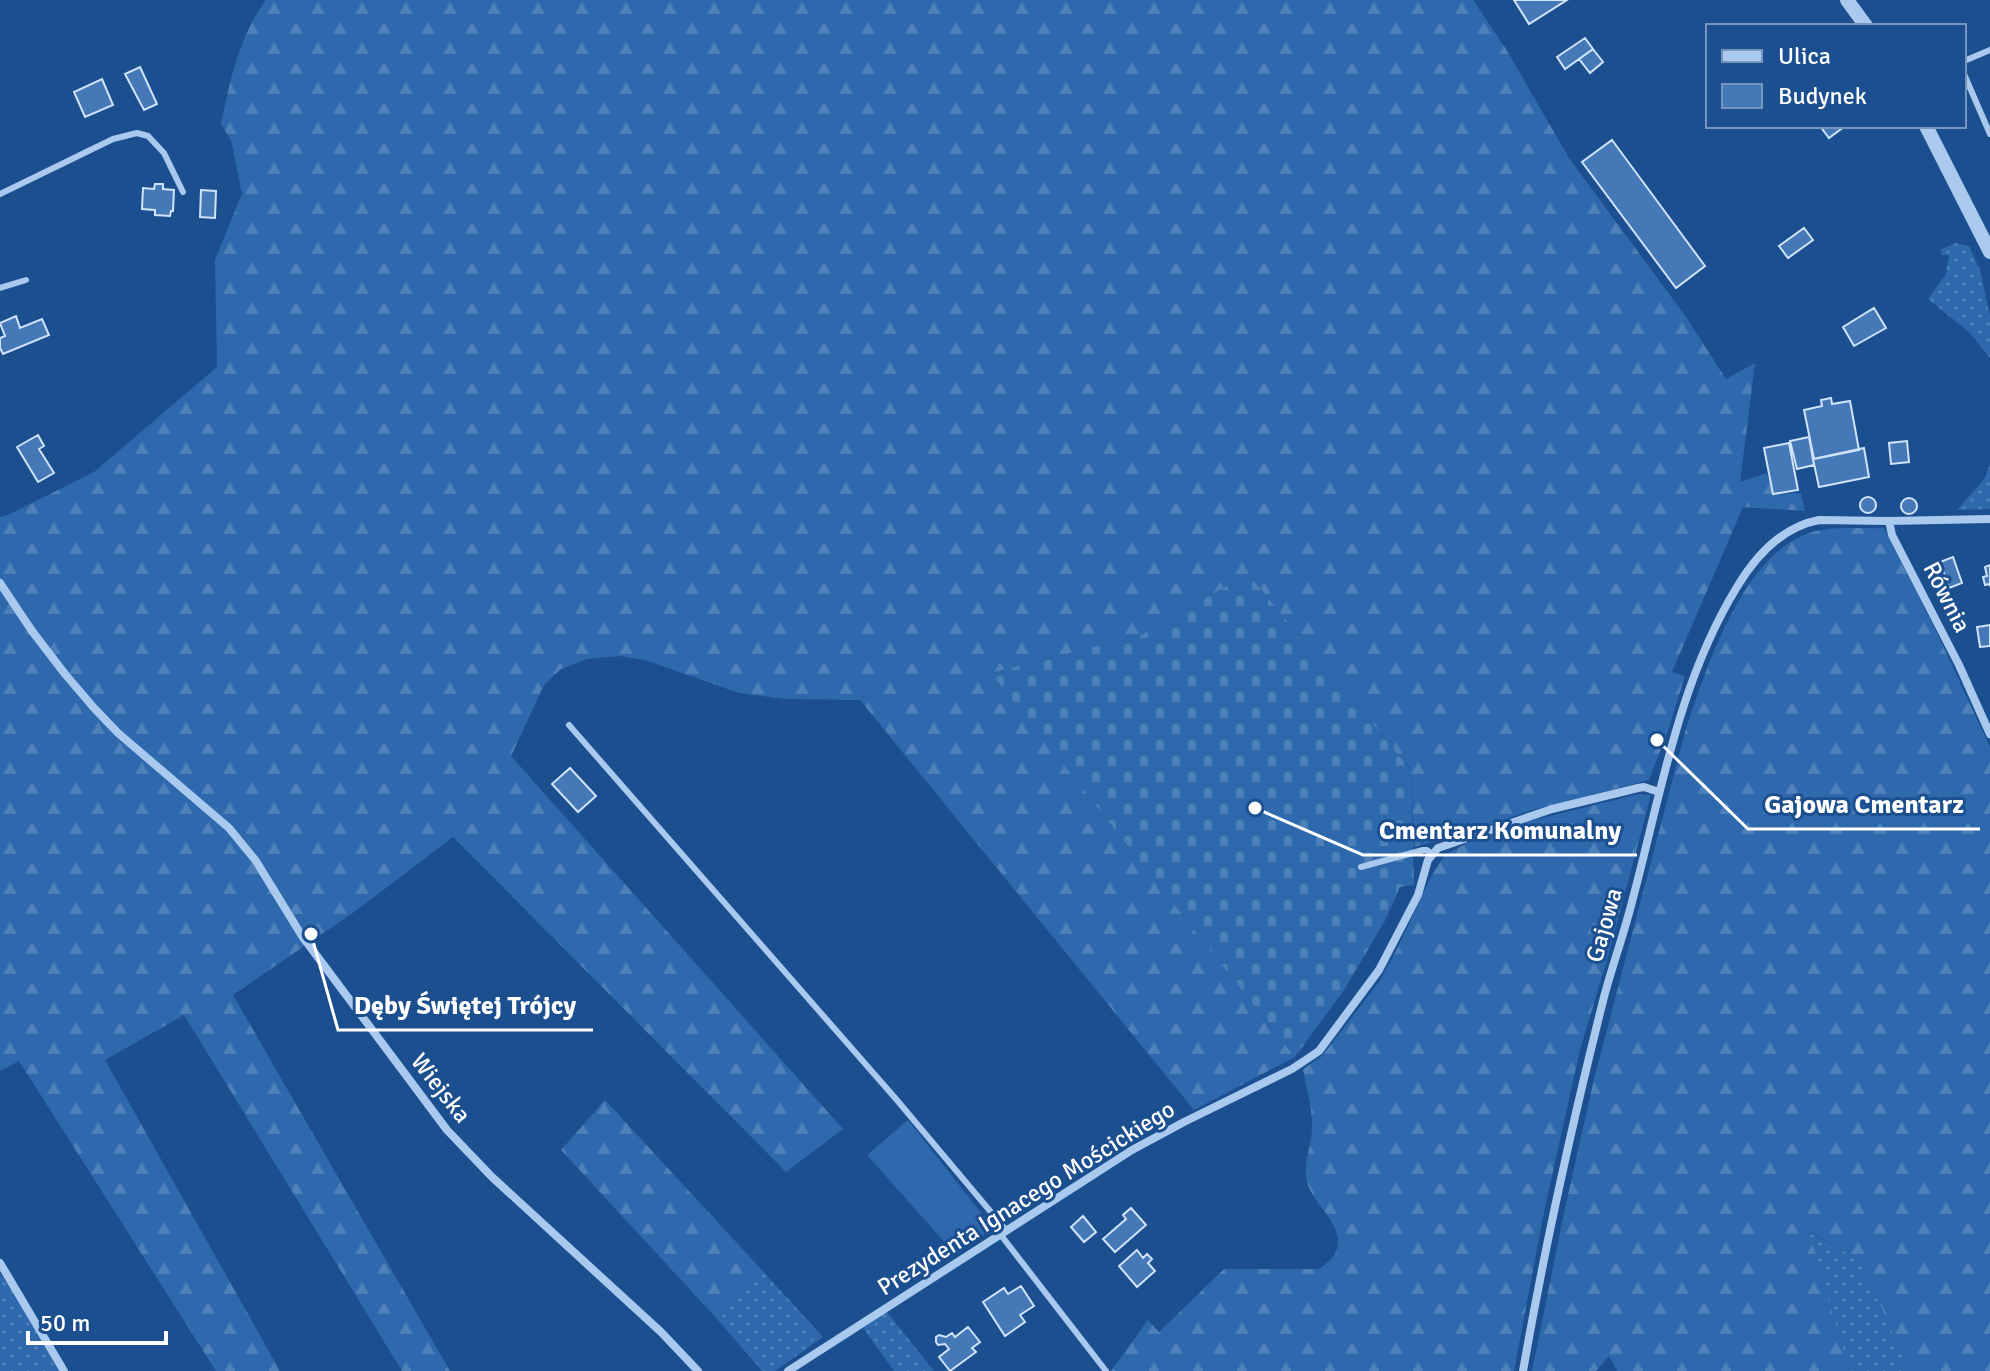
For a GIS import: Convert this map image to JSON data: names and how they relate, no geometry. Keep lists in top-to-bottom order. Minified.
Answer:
{"streets":{"street":["Równia","Gajowa","Wiejska","Prezydenta Ignacego Mościckiego"]},"crossings":[["Równia","Gajowa"]],"places":["Gajowa Cmentarz","Cmentarz Komunalny","Dęby Świętej Trójcy"],"legend":["Ulica","Budynek"],"scale_bar":"50 m"}
